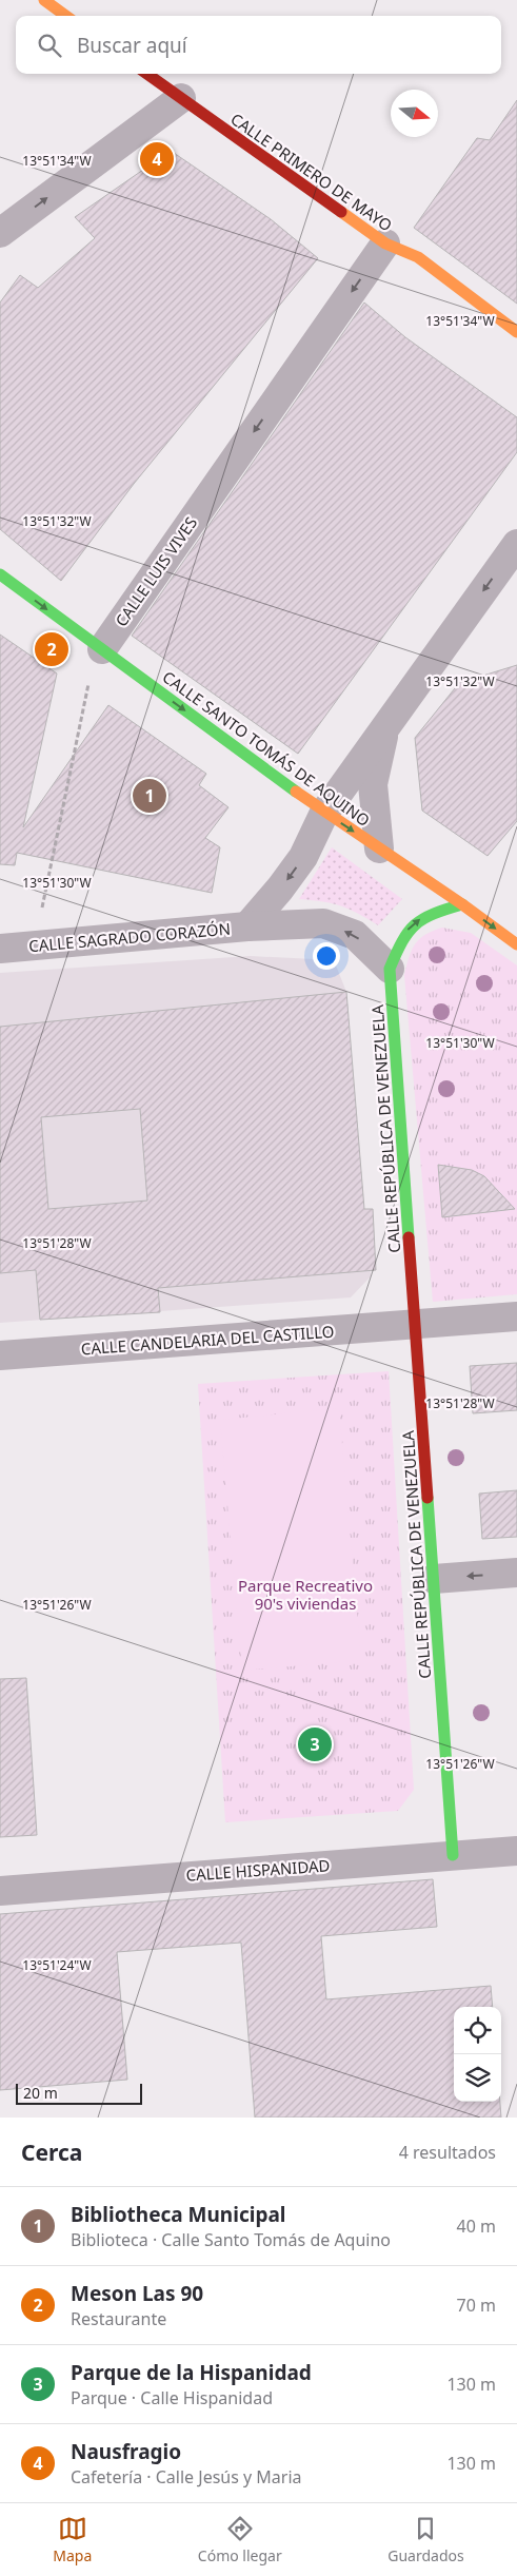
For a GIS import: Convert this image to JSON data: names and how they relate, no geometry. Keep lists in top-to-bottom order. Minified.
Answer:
{"streets":{"street":["CALLE PRIMERO DE MAYO","CALLE LUIS VIVES","CALLE SANTO TOMÁS DE AQUINO","CALLE SAGRADO CORAZÓN","CALLE REPÚBLICA DE VENEZUELA","CALLE CANDELARIA DEL CASTILLO","CALLE HISPANIDAD"]},"crossings":[["CALLE PRIMERO DE MAYO","CALLE LUIS VIVES"],["CALLE LUIS VIVES","CALLE SANTO TOMÁS DE AQUINO"],["CALLE SANTO TOMÁS DE AQUINO","CALLE SAGRADO CORAZÓN"],["CALLE REPÚBLICA DE VENEZUELA","CALLE CANDELARIA DEL CASTILLO"],["CALLE REPÚBLICA DE VENEZUELA","CALLE HISPANIDAD"]],"one_way":["CALLE LUIS VIVES","CALLE SANTO TOMÁS DE AQUINO","CALLE SAGRADO CORAZÓN"],"parks":["Parque Recreativo 90's viviendas"],"scale_bar":"20 m","north":"right","page":{"search":"Buscar aquí","pins":["4","2","1","3"],"scale":"20 m","heading":["Cerca","4 resultados"],"list":[{"mark":"1","name":"Bibliotheca Municipal","note":"Biblioteca · Calle Santo Tomás de Aquino","value":"40 m"},{"mark":"2","name":"Meson Las 90","note":"Restaurante","value":"70 m"},{"mark":"3","name":"Parque de la Hispanidad","note":"Parque · Calle Hispanidad","value":"130 m"},{"mark":"4","name":"Nausfragio","note":"Cafetería · Calle Jesús y Maria","value":"130 m"}],"nav":["Mapa","Cómo llegar","Guardados"]},"coordinates":["13°51'34\"W","13°51'32\"W","13°51'30\"W","13°51'28\"W","13°51'26\"W","13°51'24\"W"]}
